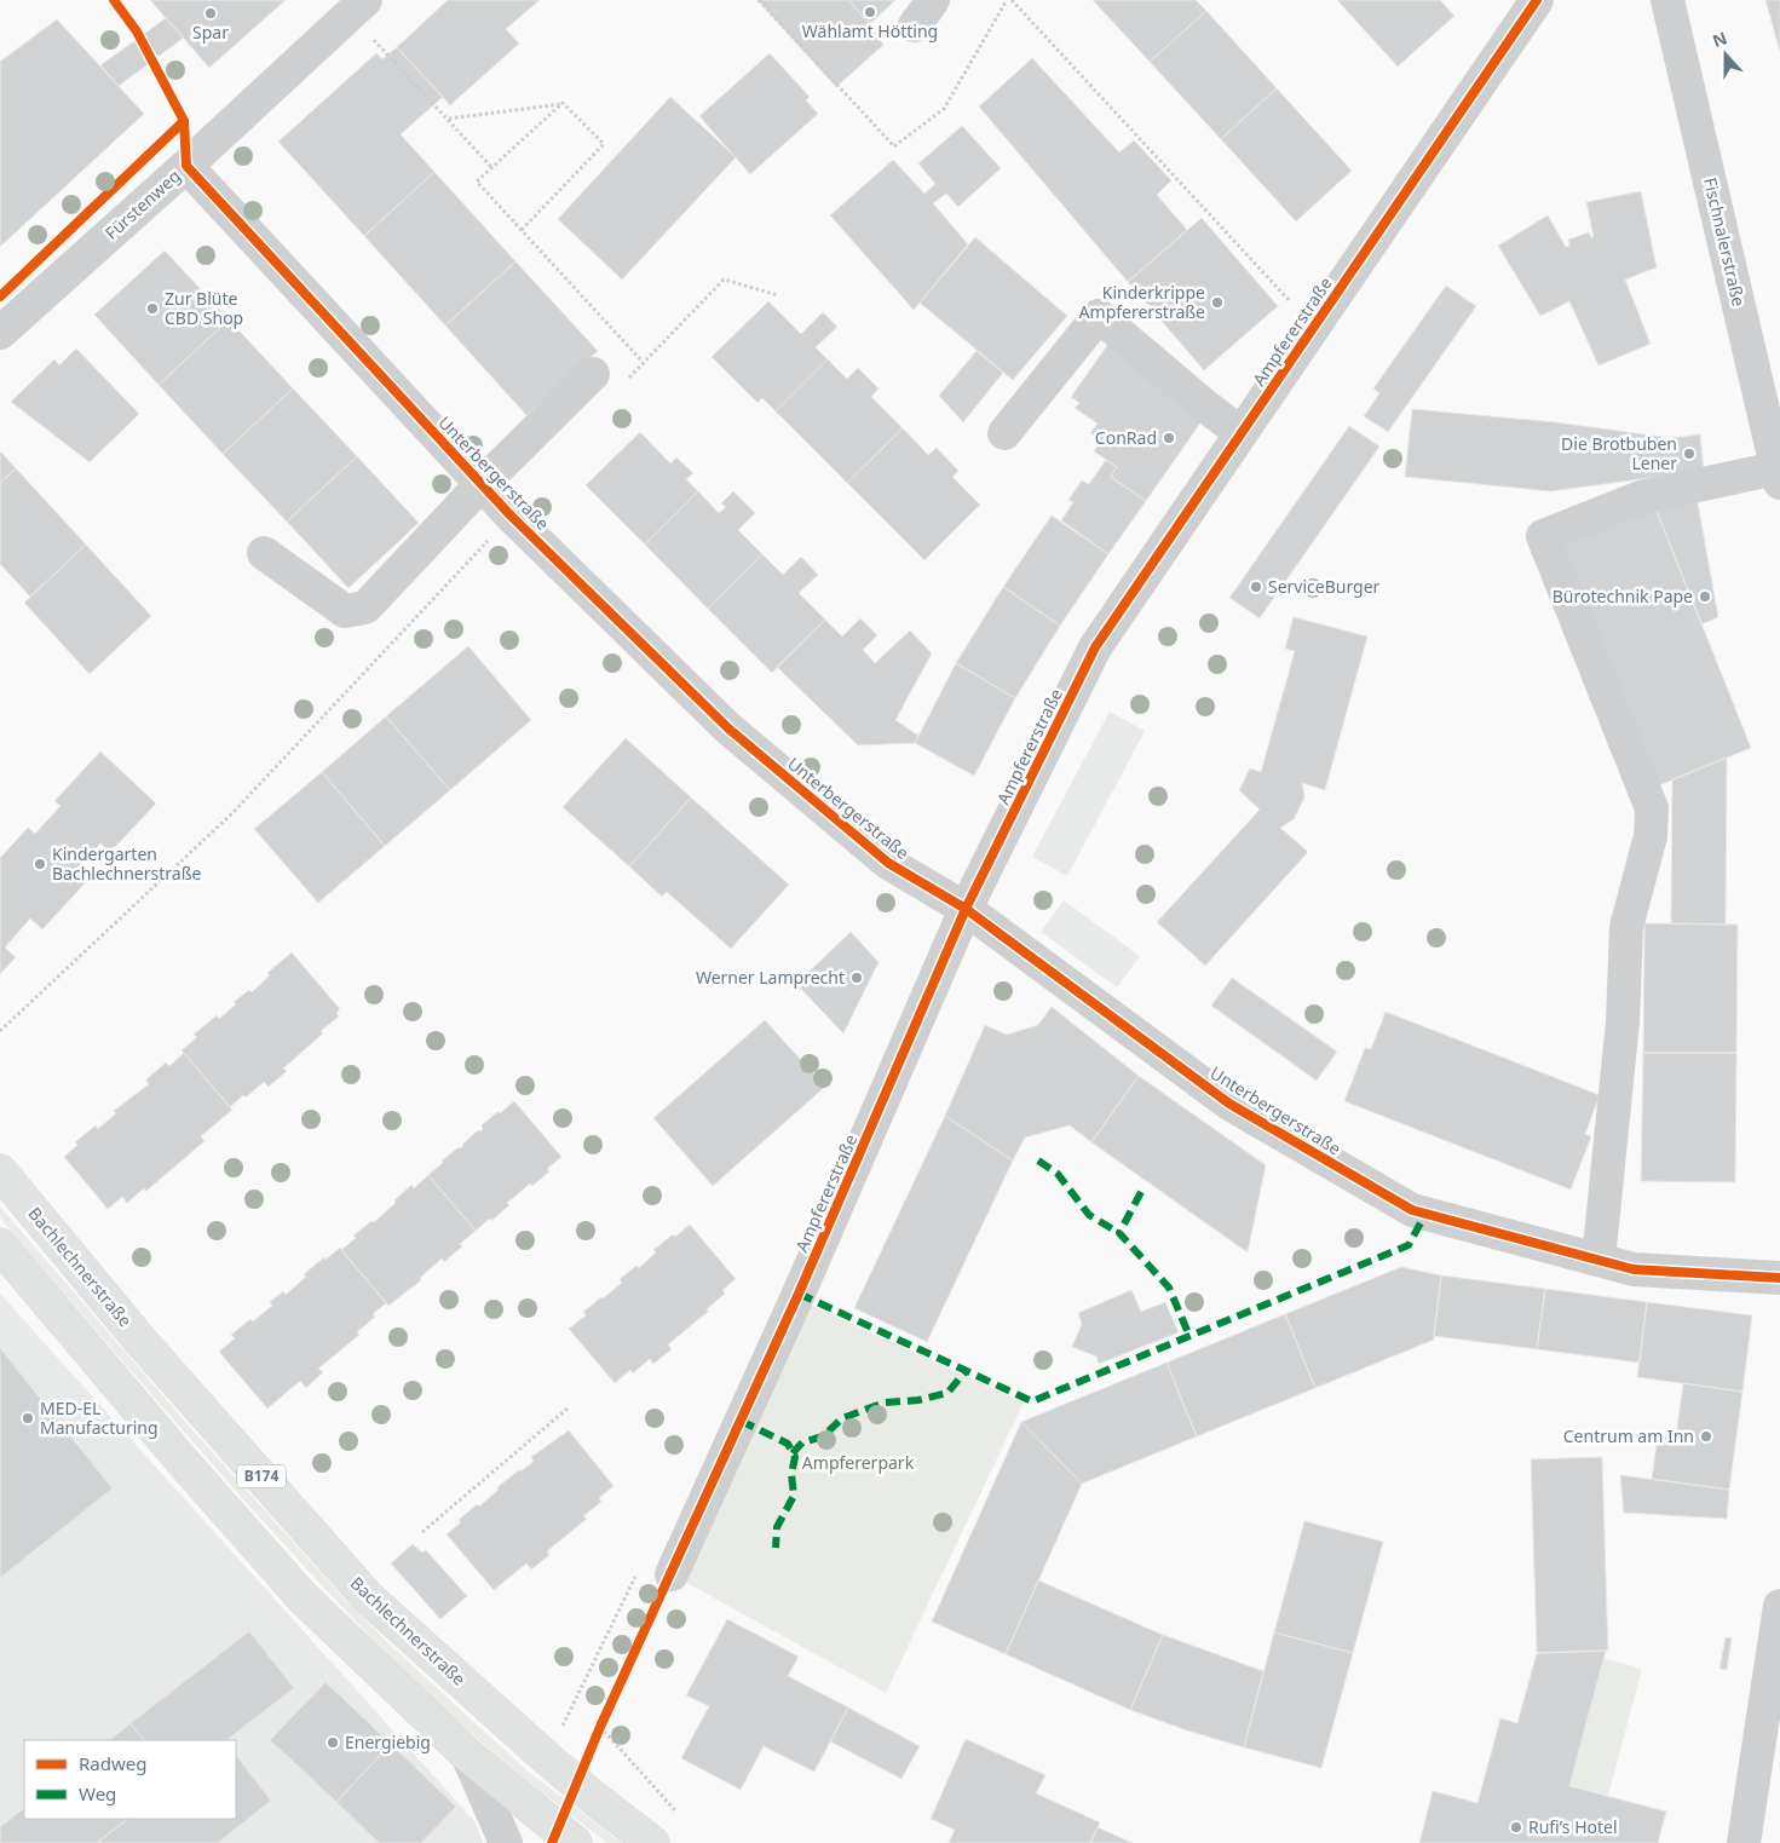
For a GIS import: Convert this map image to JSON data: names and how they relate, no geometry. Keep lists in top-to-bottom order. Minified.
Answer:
{"streets":{"main road":["Bachlechnerstraße","B174"],"street":["Fürstenweg","Fischnalerstraße","Ampfererstraße","Unterbergerstraße"]},"crossings":[["Fürstenweg","Unterbergerstraße"],["Ampfererstraße","Unterbergerstraße"]],"parks":["Ampfererpark"],"places":["Wählamt Hötting","Spar","Kinderkrippe Ampfererstraße","Zur Blüte CBD Shop","ConRad","Die Brotbuben Lener","ServiceBurger","Bürotechnik Pape","Kindergarten Bachlechnerstraße","Werner Lamprecht","MED-EL Manufacturing","Centrum am Inn","Energiebig","Rufi’s Hotel"],"legend":["Radweg","Weg"],"north":"top"}
